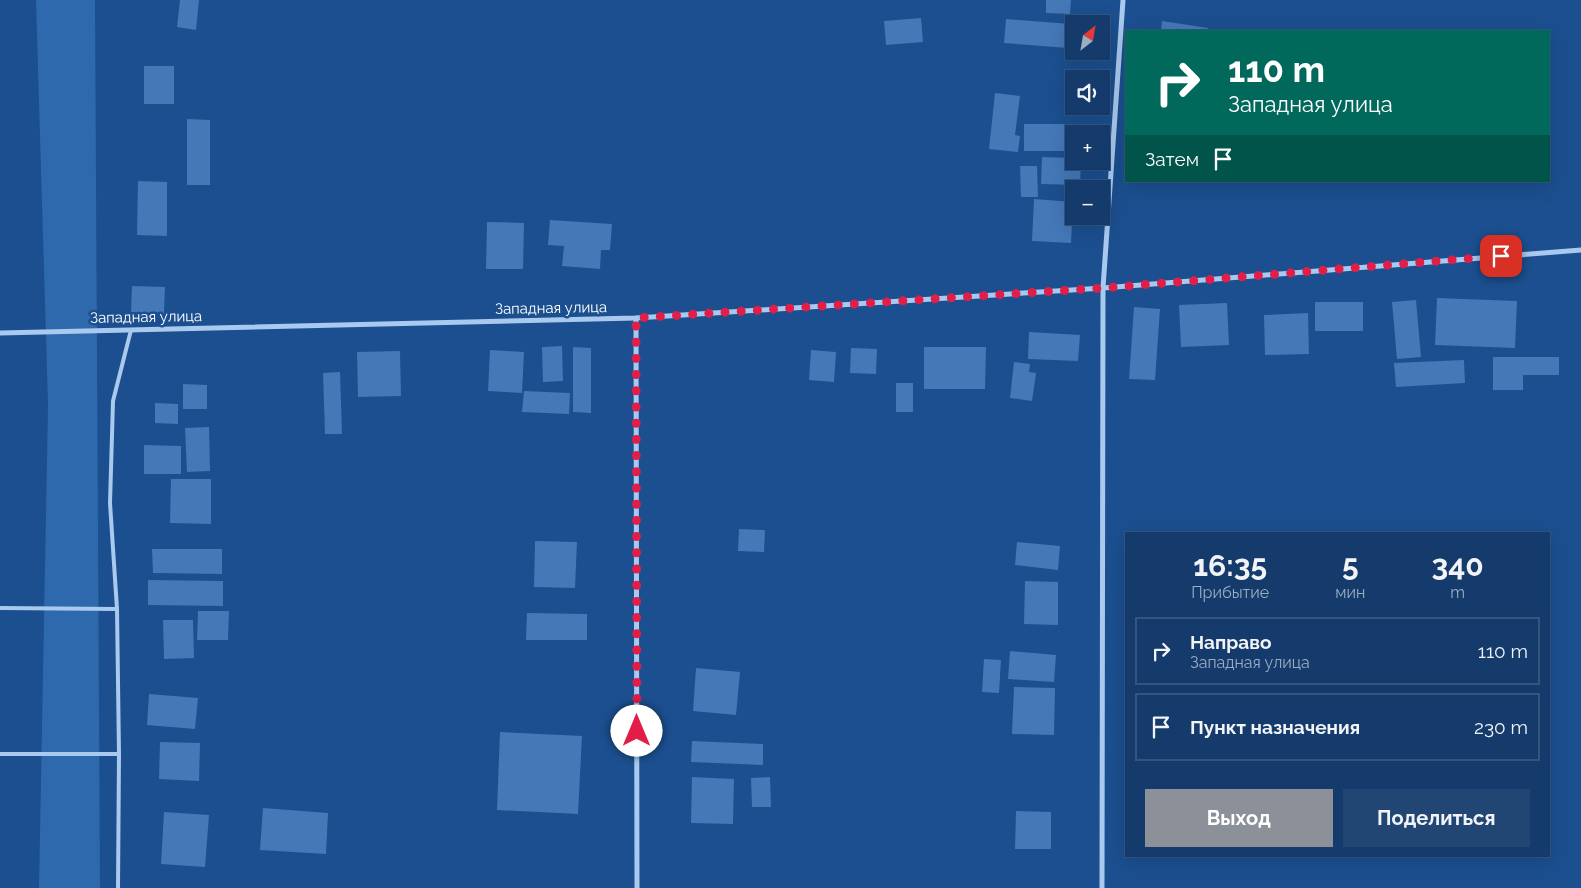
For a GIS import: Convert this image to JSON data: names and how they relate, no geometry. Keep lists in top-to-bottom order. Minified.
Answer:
{"streets":{"street":["Западная улица"]},"north":"top right","page":{"map_buttons":["+","−"],"turn":["110 m","Западная улица"],"then":"Затем","eta":["16:35","Прибытие","5","мин","340","m"],"list":[{"name":"Направо","note":"Западная улица","value":"110 m"},{"name":"Пункт назначения","value":"230 m"}],"buttons":["Выход","Поделиться"]}}
